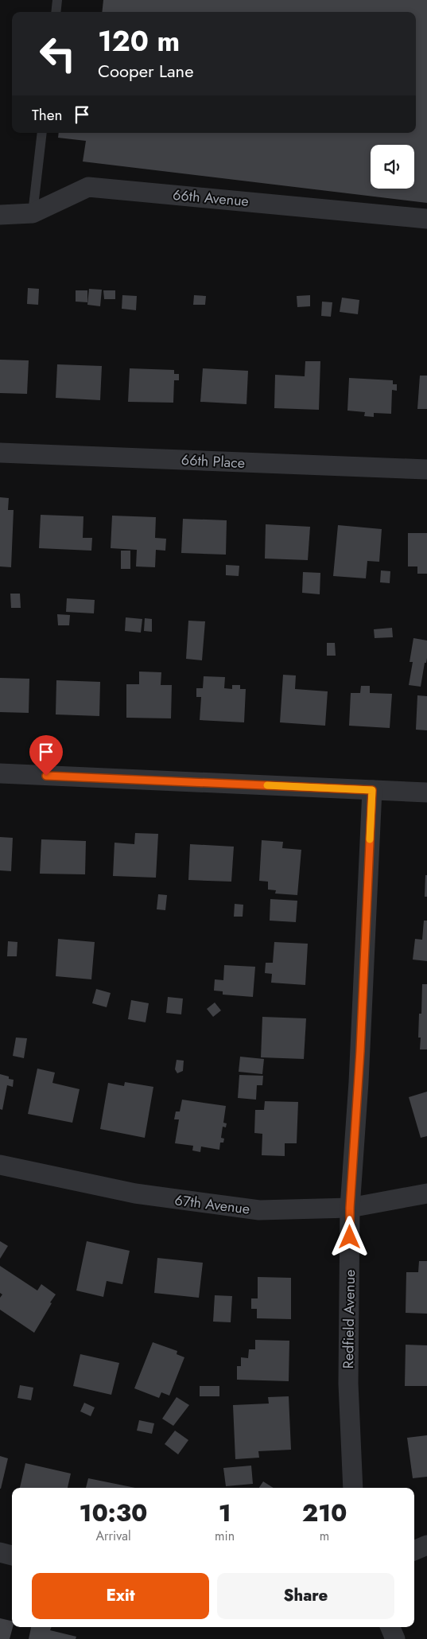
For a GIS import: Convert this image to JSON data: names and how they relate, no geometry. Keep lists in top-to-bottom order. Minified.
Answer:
{"streets":{"street":["66th Avenue","66th Place","67th Avenue","Redfield Avenue"]},"crossings":[["67th Avenue","Redfield Avenue"]],"page":{"turn":["120 m","Cooper Lane"],"then":"Then","eta":["10:30","Arrival","1","min","210","m"],"buttons":["Exit","Share"]}}
